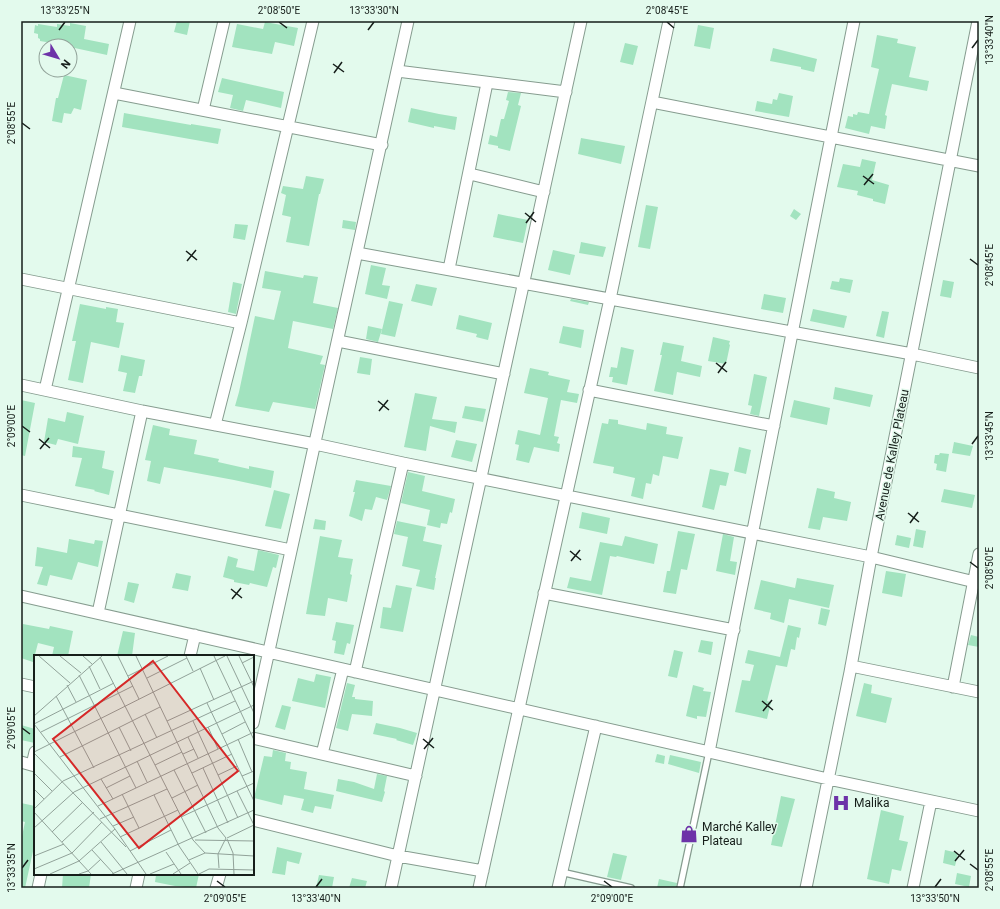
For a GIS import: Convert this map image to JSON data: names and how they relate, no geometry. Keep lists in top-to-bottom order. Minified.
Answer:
{"streets":{"street":["Avenue de Kalley Plateau"]},"places":{"hospital":["Malika"],"shop":["Marché Kalley Plateau"]},"north":"bottom right","coordinates":["13°33'25\"N","2°08'50\"E","13°33'30\"N","2°08'45\"E","13°33'40\"N","2°08'55\"E","2°09'00\"E","13°33'45\"N","2°09'05\"E","13°33'35\"N","13°33'50\"N"]}
